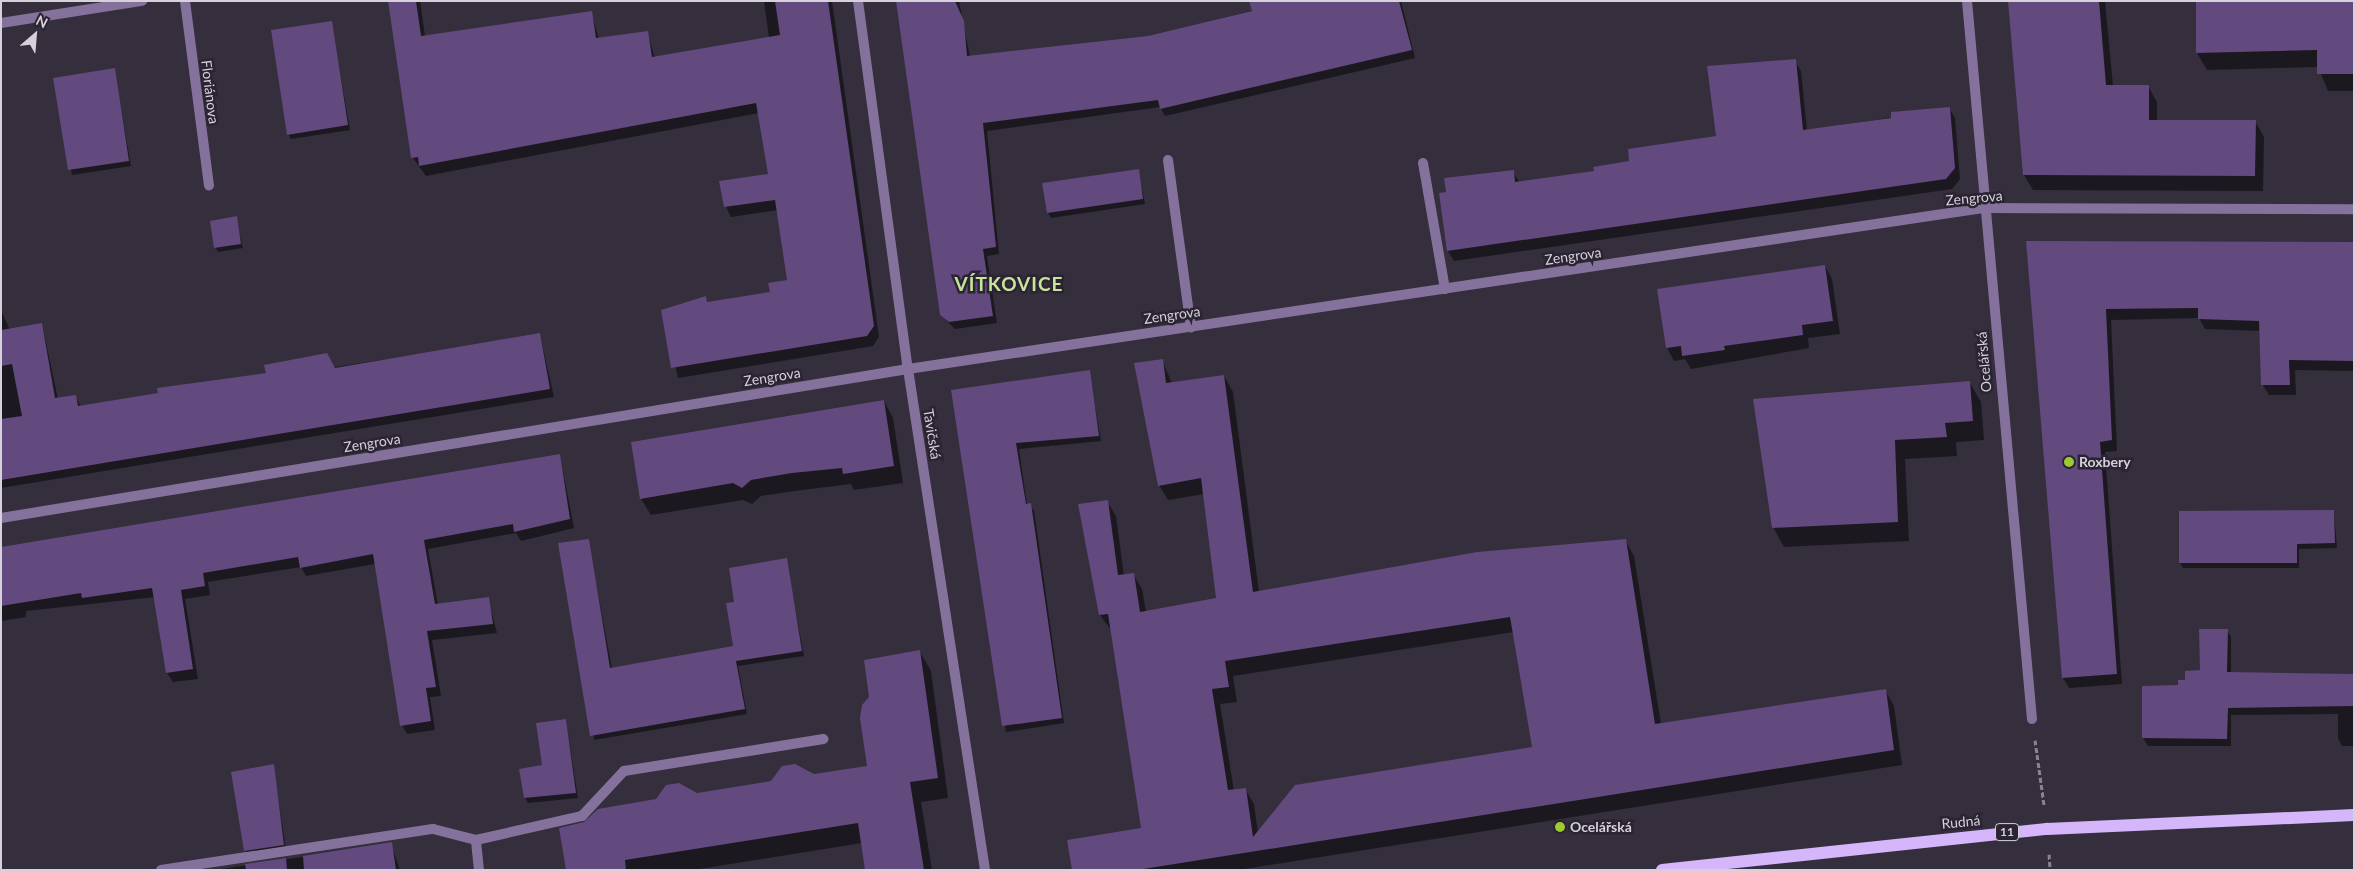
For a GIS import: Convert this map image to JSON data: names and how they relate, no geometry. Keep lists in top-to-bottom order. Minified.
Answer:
{"streets":{"main road":["Rudná","11"],"street":["Floriánova","Zengrova","Ocelářská","Tavičská"]},"crossings":[["Zengrova","Ocelářská"],["Zengrova","Tavičská"]],"districts":["VÍTKOVICE"],"places":["Roxbery","Ocelářská"],"north":"top right"}
